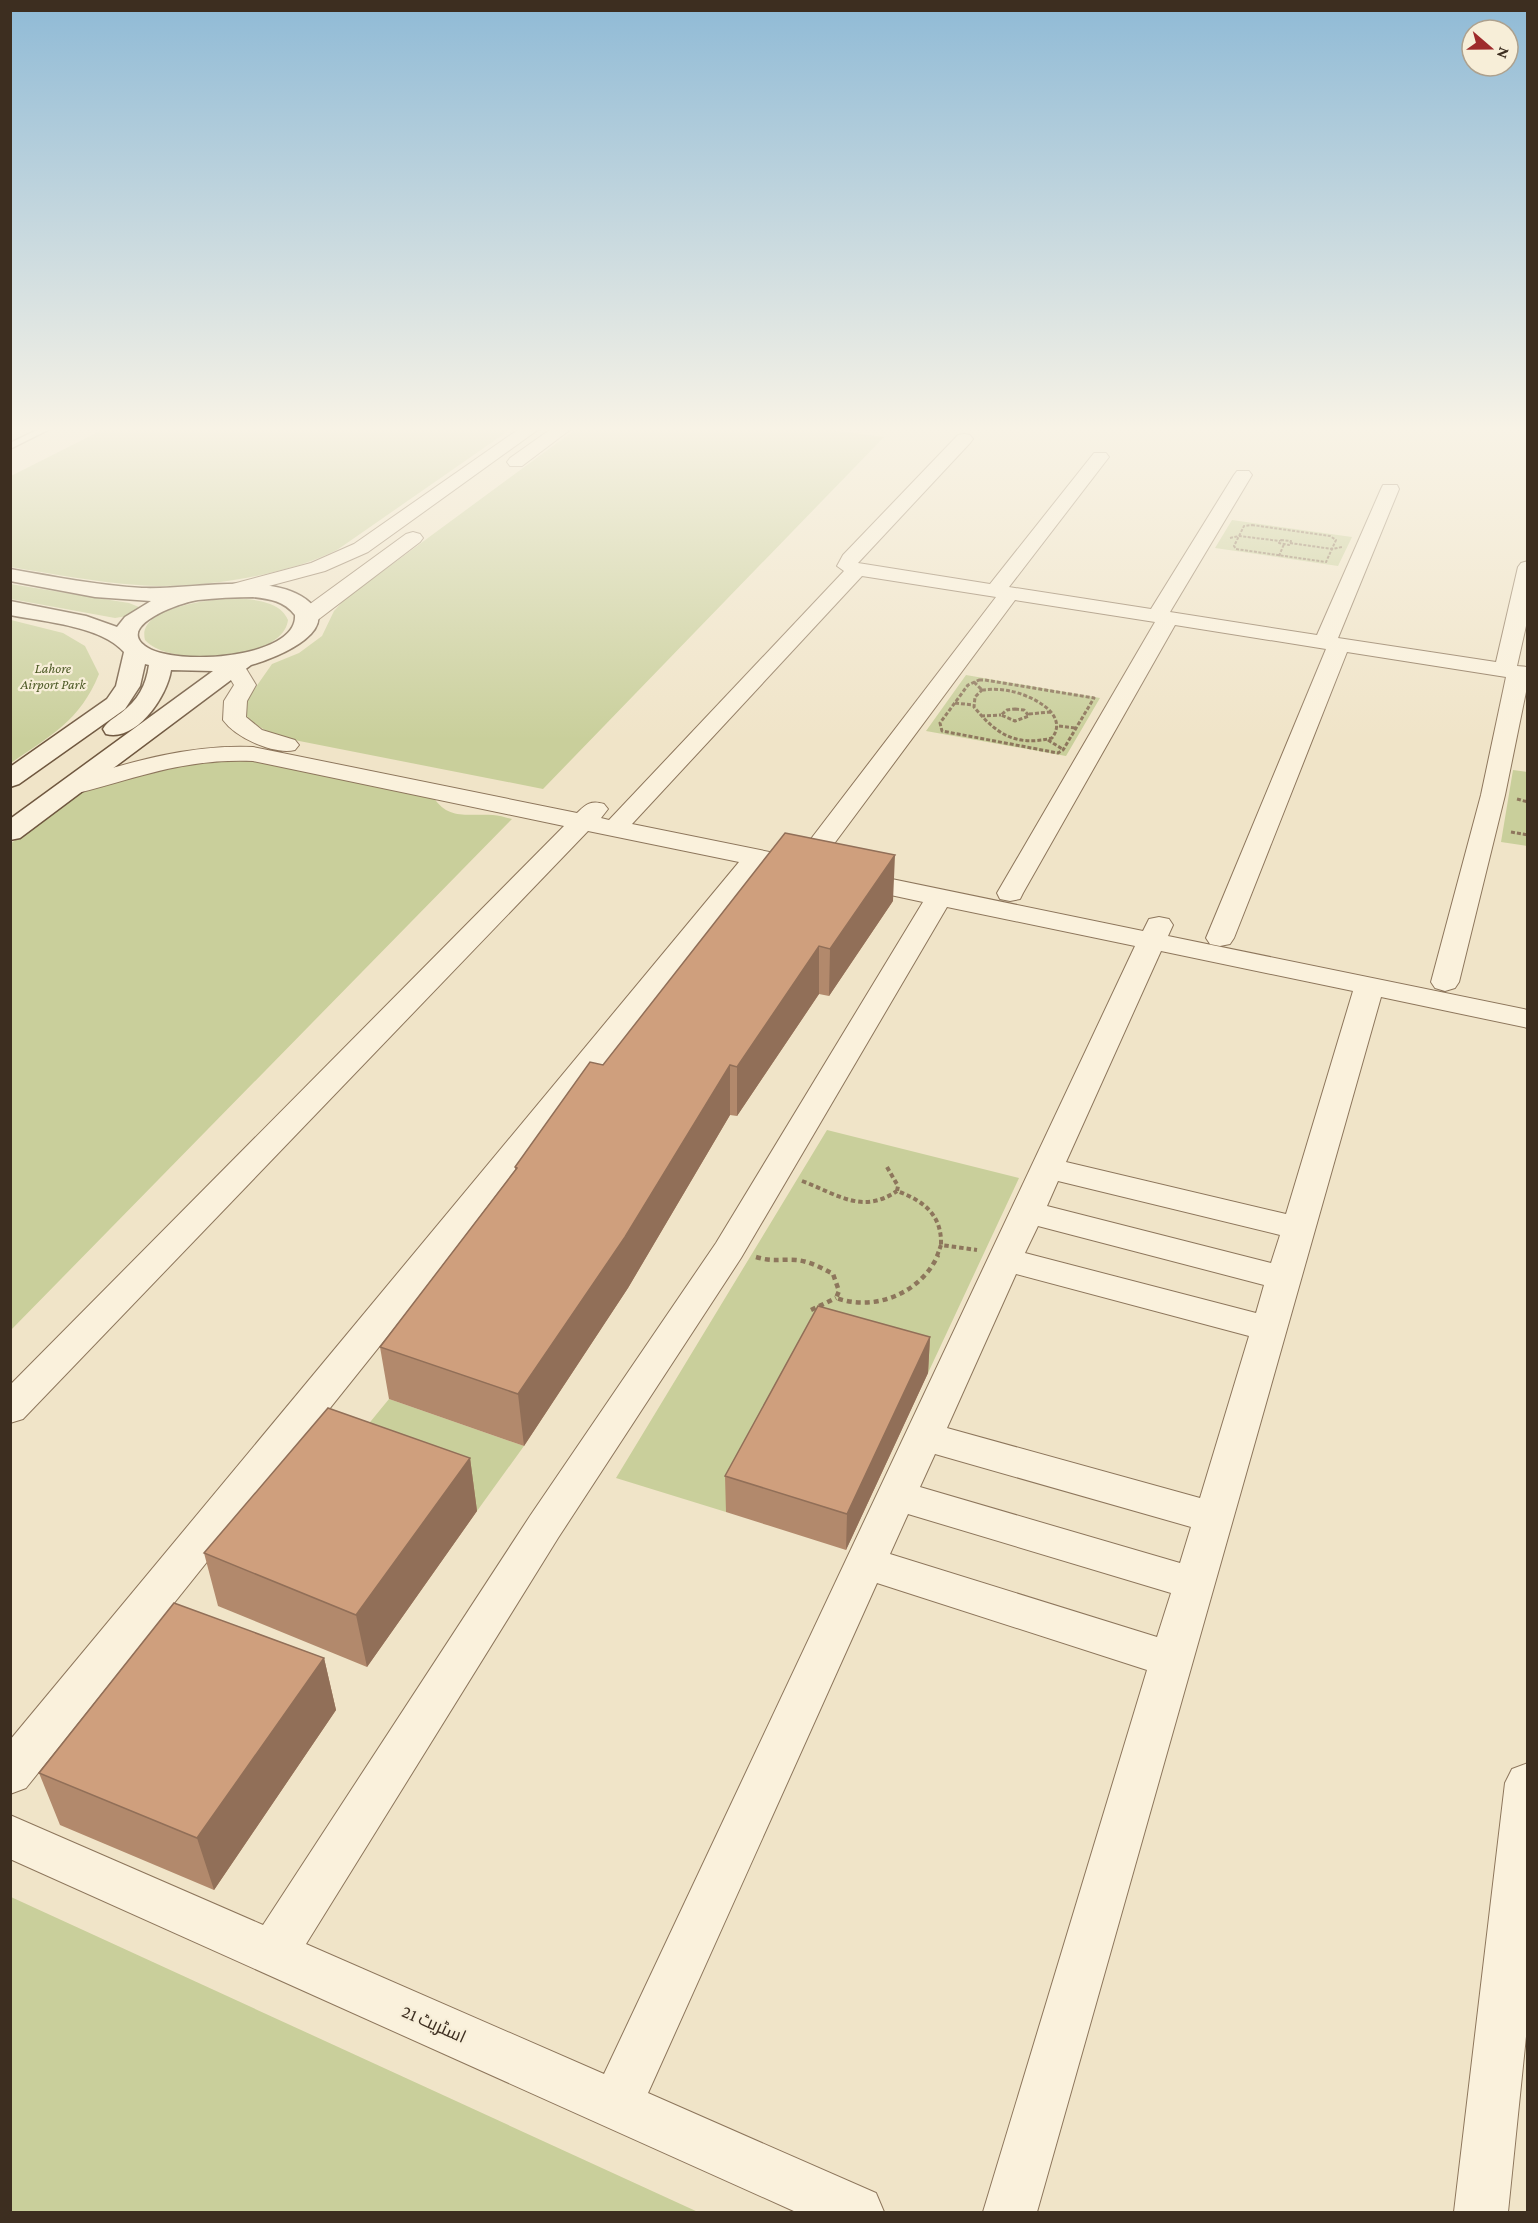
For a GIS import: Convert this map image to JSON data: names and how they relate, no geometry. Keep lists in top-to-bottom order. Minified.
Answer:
{"streets":{"street":["اسٹریٹ 21"]},"parks":["Lahore Airport Park"],"north":"right"}
